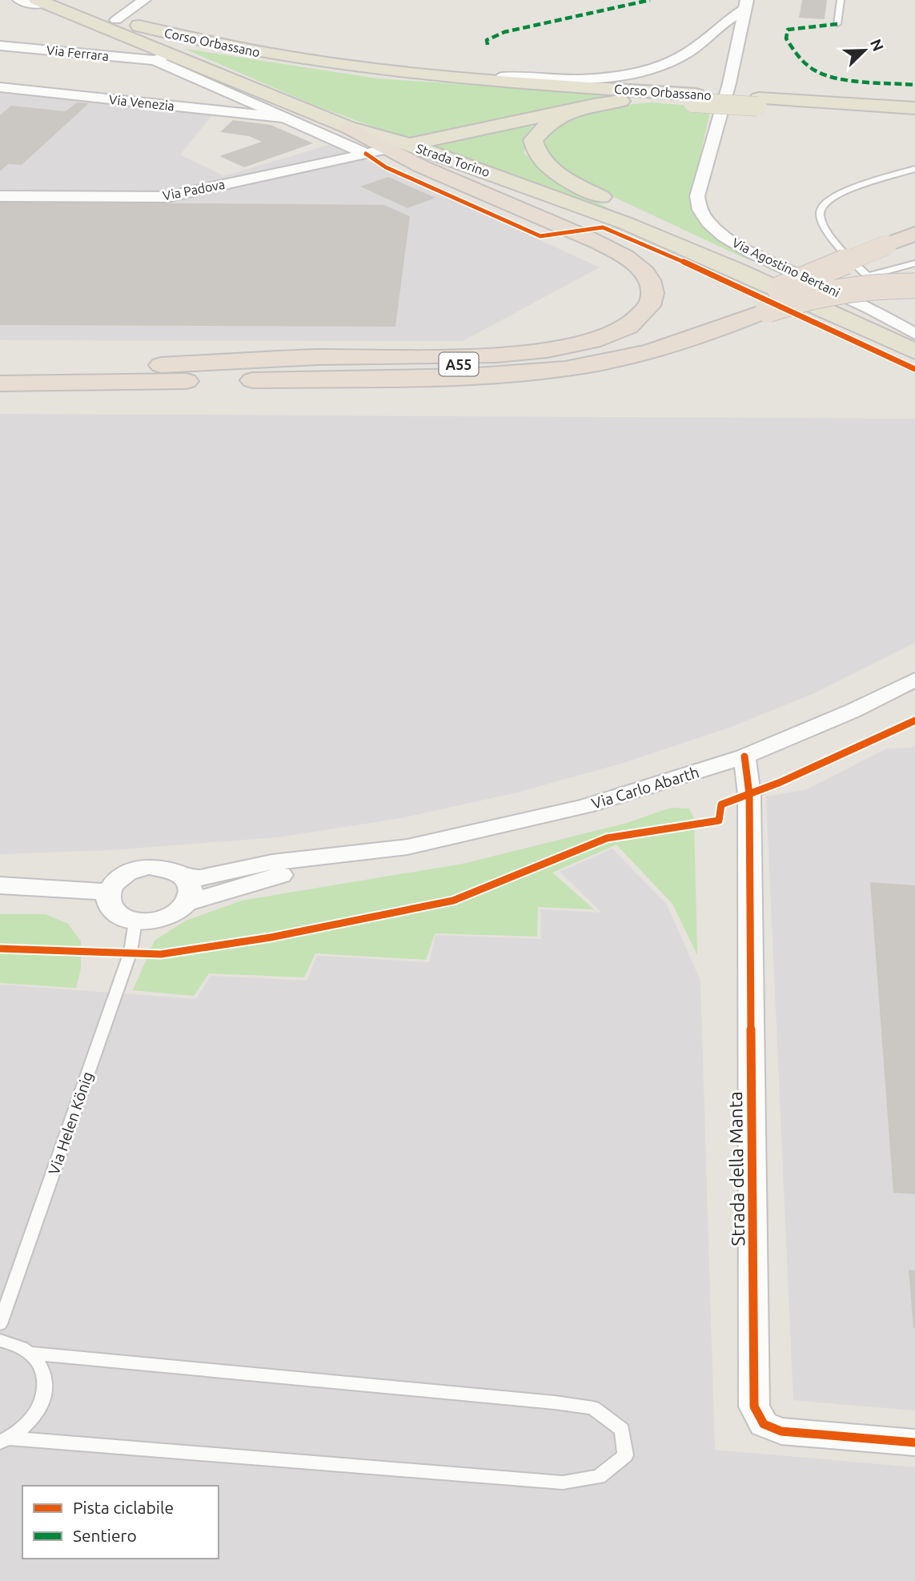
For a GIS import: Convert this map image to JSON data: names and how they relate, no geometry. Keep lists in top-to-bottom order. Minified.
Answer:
{"streets":{"highway":["A55"],"main road":["Corso Orbassano","Strada Torino"],"street":["Via Ferrara","Via Venezia","Via Padova","Via Agostino Bertani","Via Carlo Abarth","Strada della Manta"],"lane":["Via Helen König"]},"crossings":[["Corso Orbassano","Strada Torino"],["Corso Orbassano","Via Agostino Bertani"],["Via Ferrara","Strada Torino"],["Via Venezia","Strada Torino"],["Strada Torino","Via Padova"],["Via Carlo Abarth","Via Helen König"],["Via Carlo Abarth","Strada della Manta"]],"legend":["Pista ciclabile","Sentiero"],"north":"top right"}
